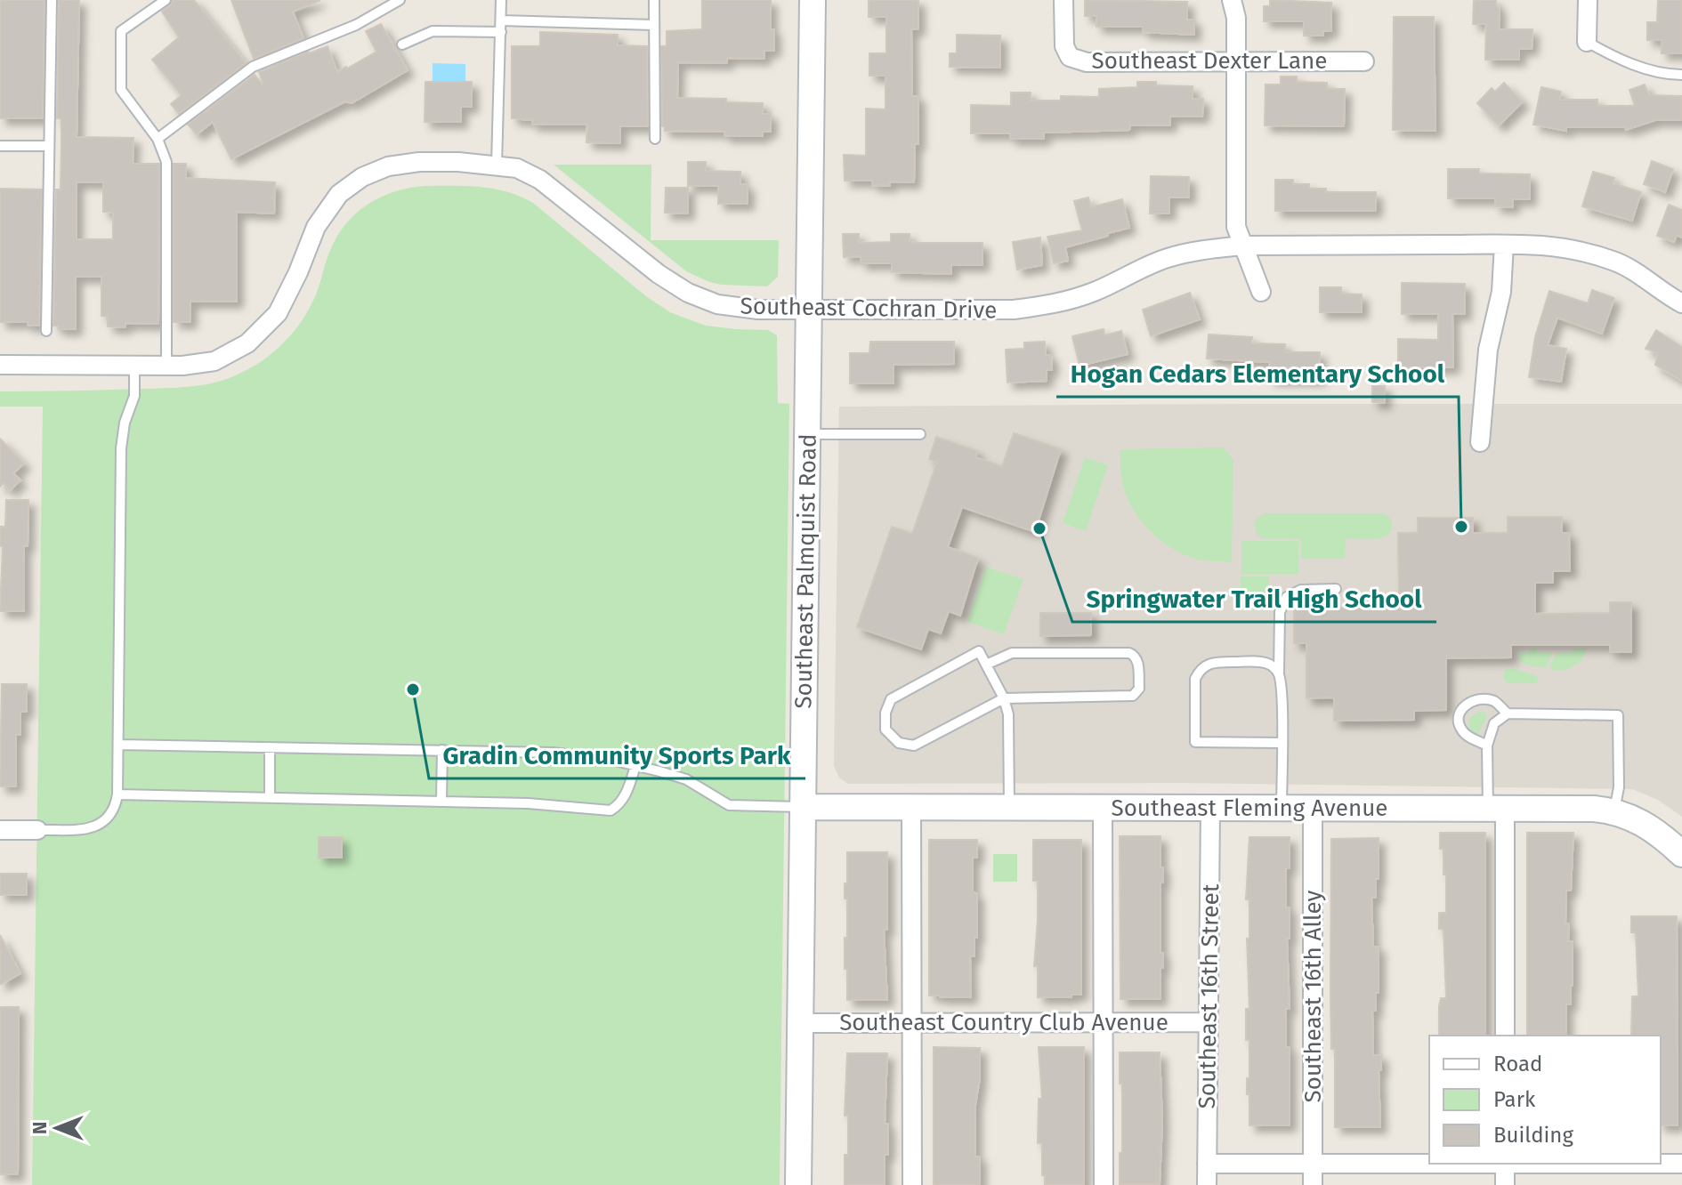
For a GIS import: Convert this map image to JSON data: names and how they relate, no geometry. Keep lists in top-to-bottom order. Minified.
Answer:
{"streets":{"main road":["Southeast Palmquist Road","Southeast Fleming Avenue"],"street":["Southeast Dexter Lane","Southeast Cochran Drive","Southeast 16th Street","Southeast 16th Alley","Southeast Country Club Avenue"]},"crossings":[["Southeast Cochran Drive","Southeast Palmquist Road"],["Southeast Palmquist Road","Southeast Fleming Avenue"],["Southeast Palmquist Road","Southeast Country Club Avenue"],["Southeast Fleming Avenue","Southeast 16th Street"],["Southeast Fleming Avenue","Southeast 16th Alley"],["Southeast 16th Street","Southeast Country Club Avenue"]],"places":["Hogan Cedars Elementary School","Springwater Trail High School","Gradin Community Sports Park"],"legend":["Road","Park","Building"],"north":"left"}
